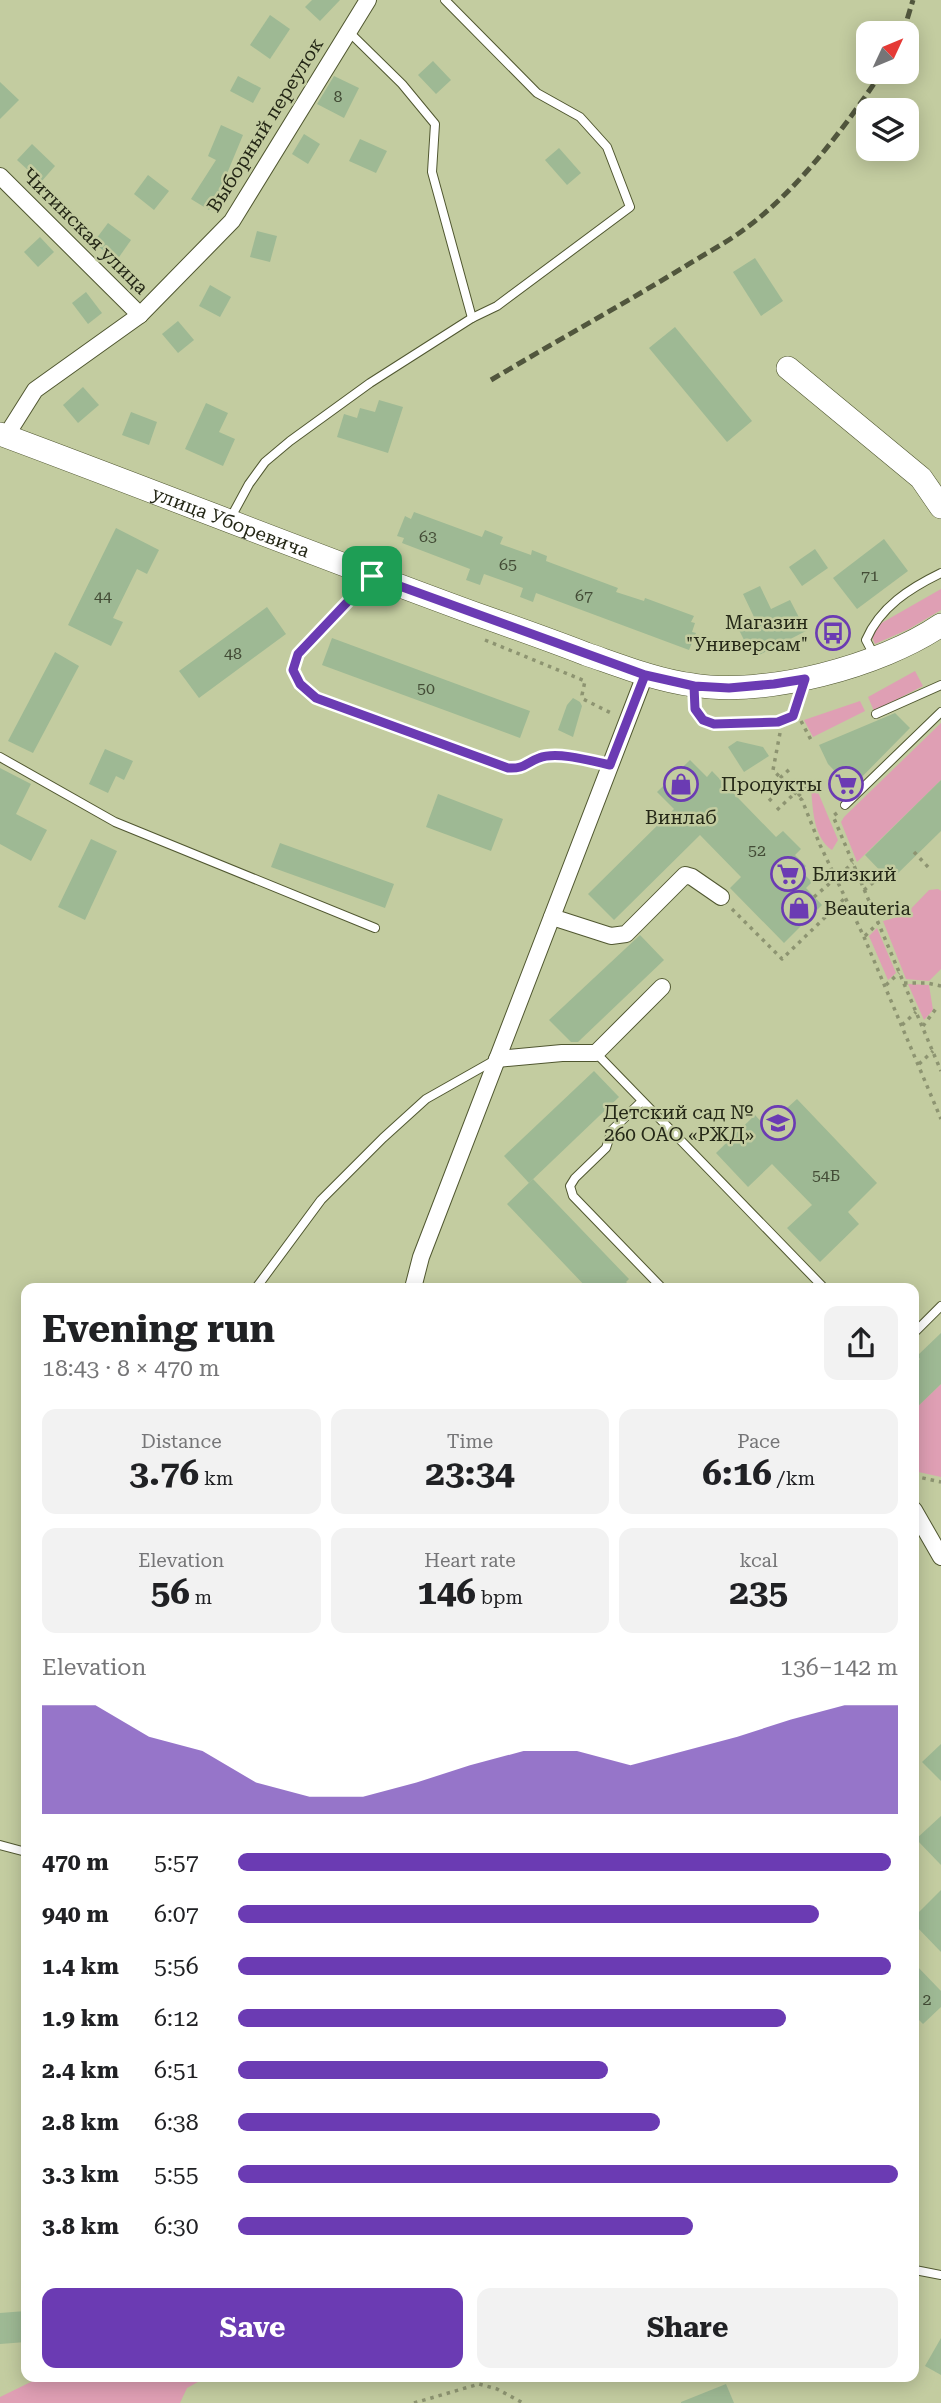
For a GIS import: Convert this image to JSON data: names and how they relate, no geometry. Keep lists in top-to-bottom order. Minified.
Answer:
{"streets":{"main road":["улица Уборевича"],"street":["Выборный переулок","Читинская улица"]},"crossings":[["Выборный переулок","Читинская улица"],["Выборный переулок","улица Уборевича"]],"places":{"bus stop":["Магазин \"Универсам\""],"shop":["Винлаб","Beauteria"],"supermarket":["Продукты","Близкий"],"school or university":["Детский сад № 260 ОАО «РЖД»"]},"house_numbers":["8","63","65","71","67","44","48","50","52","54Б","2"],"north":"top right","page":{"heading":["Evening run","18:43 · 8 × 470 m"],"stats":[["Distance","3.76 km"],["Time","23:34"],["Pace","6:16 /km"],["Elevation","56 m"],["Heart rate","146 bpm"],["kcal","235"]],"chart":["Elevation","136–142 m"],"list":[{"name":"470 m","note":"5:57"},{"name":"940 m","note":"6:07"},{"name":"1.4 km","note":"5:56"},{"name":"1.9 km","note":"6:12"},{"name":"2.4 km","note":"6:51"},{"name":"2.8 km","note":"6:38"},{"name":"3.3 km","note":"5:55"},{"name":"3.8 km","note":"6:30"}],"buttons":["Save","Share"]}}
